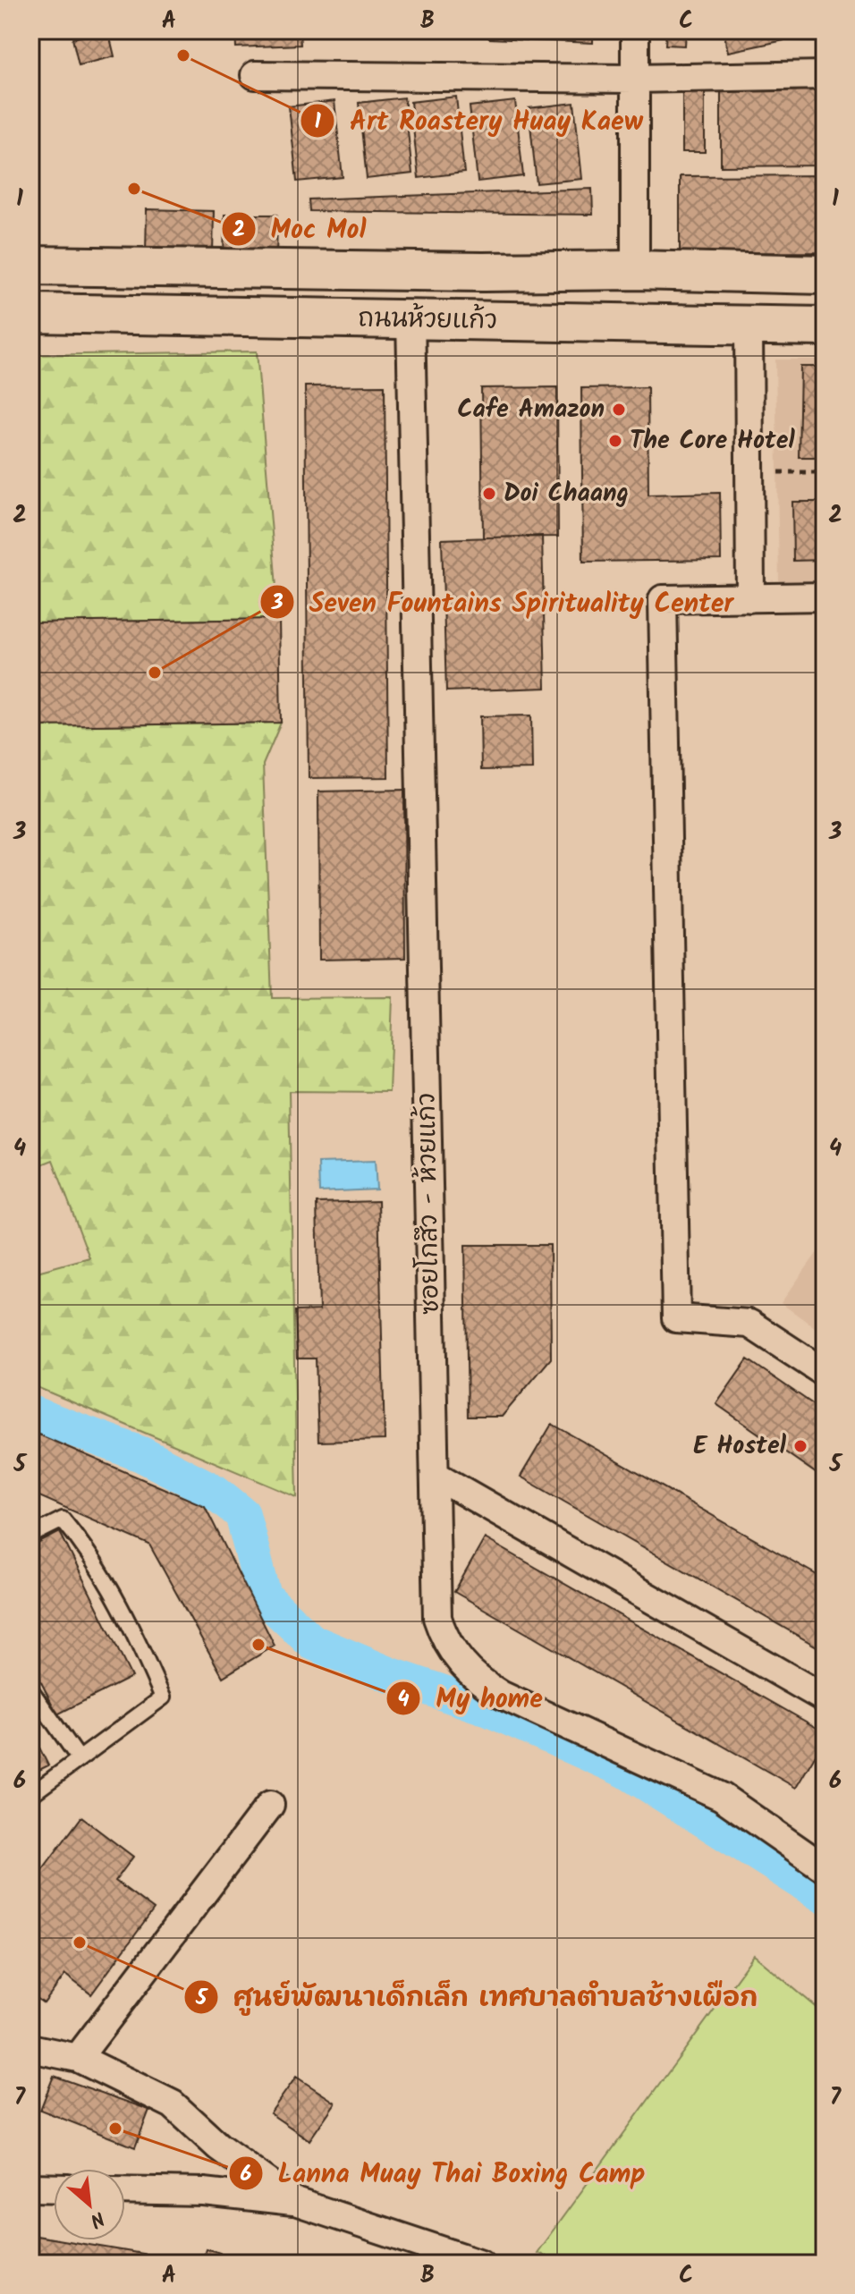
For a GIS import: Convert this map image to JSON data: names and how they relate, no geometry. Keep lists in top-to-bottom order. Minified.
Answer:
{"streets":{"main road":["ถนนห้วยแก้ว"],"street":["ซอยโกสึว - ห้วยแก้ว"]},"crossings":[["ถนนห้วยแก้ว","ซอยโกสึว - ห้วยแก้ว"]],"places":["Art Roastery Huay Kaew","Moc Mol","Cafe Amazon","The Core Hotel","Doi Chaang","Seven Fountains Spirituality Center","E Hostel","My home","ศูนย์พัฒนาเด็กเล็ก เทศบาลตำบลช้างเผือก","Lanna Muay Thai Boxing Camp"],"north":"bottom right","grid":{"columns":["A","B","C"],"rows":["1","2","3","4","5","6","7"]}}
